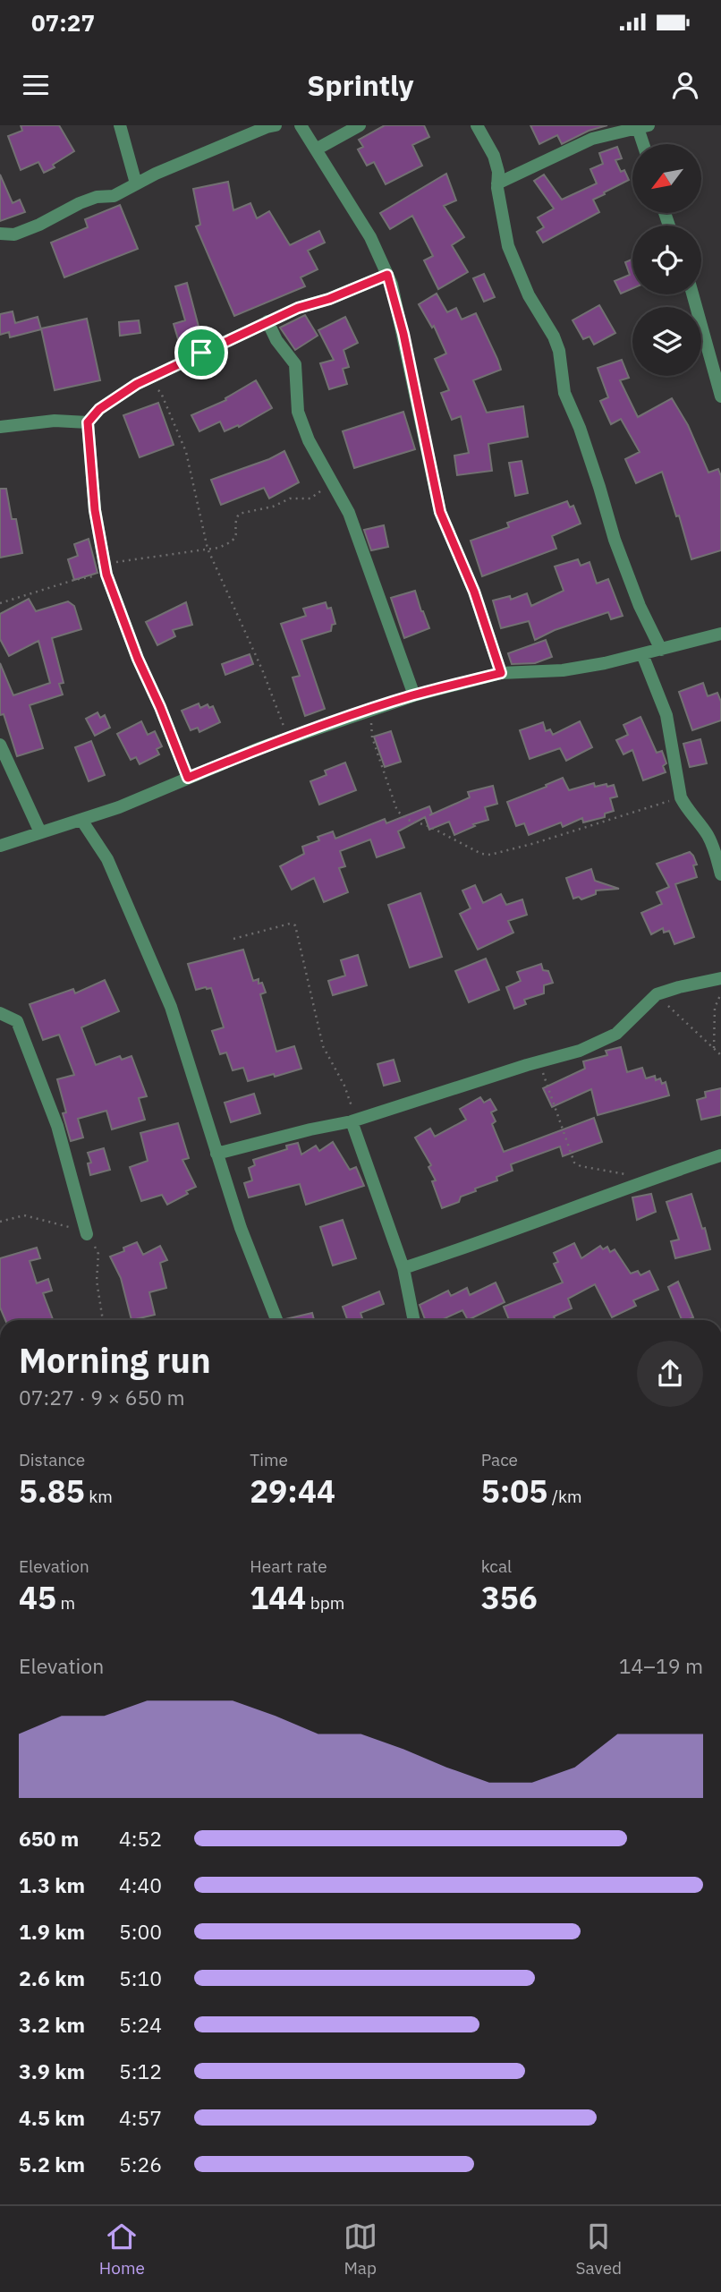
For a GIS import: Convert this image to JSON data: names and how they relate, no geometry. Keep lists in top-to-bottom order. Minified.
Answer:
{"north":"bottom left","page":{"status":"07:27","header":"Sprintly","heading":["Morning run","07:27 · 9 × 650 m"],"stats":[["Distance","5.85 km"],["Time","29:44"],["Pace","5:05 /km"],["Elevation","45 m"],["Heart rate","144 bpm"],["kcal","356"]],"chart":["Elevation","14–19 m"],"list":[{"name":"650 m","note":"4:52"},{"name":"1.3 km","note":"4:40"},{"name":"1.9 km","note":"5:00"},{"name":"2.6 km","note":"5:10"},{"name":"3.2 km","note":"5:24"},{"name":"3.9 km","note":"5:12"},{"name":"4.5 km","note":"4:57"},{"name":"5.2 km","note":"5:26"}],"tabs":["Home","Map","Saved"]}}
